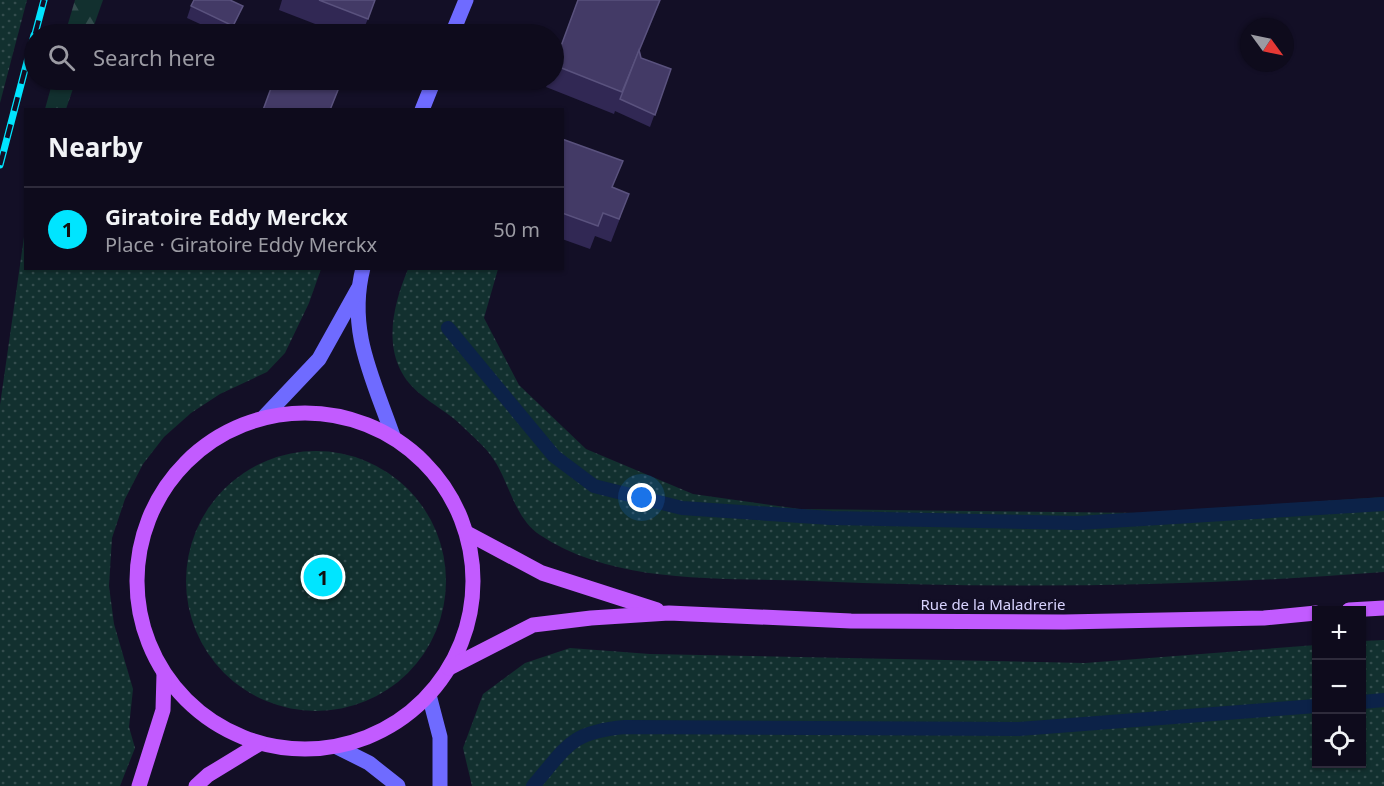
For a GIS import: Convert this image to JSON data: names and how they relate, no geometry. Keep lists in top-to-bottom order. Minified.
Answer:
{"streets":{"main road":["Rue de la Maladrerie"]},"north":"bottom right","page":{"search":"Search here","heading":"Nearby","list":[{"mark":"1","name":"Giratoire Eddy Merckx","note":"Place · Giratoire Eddy Merckx","value":"50 m"}],"pins":"1","map_buttons":["+","−"]}}
